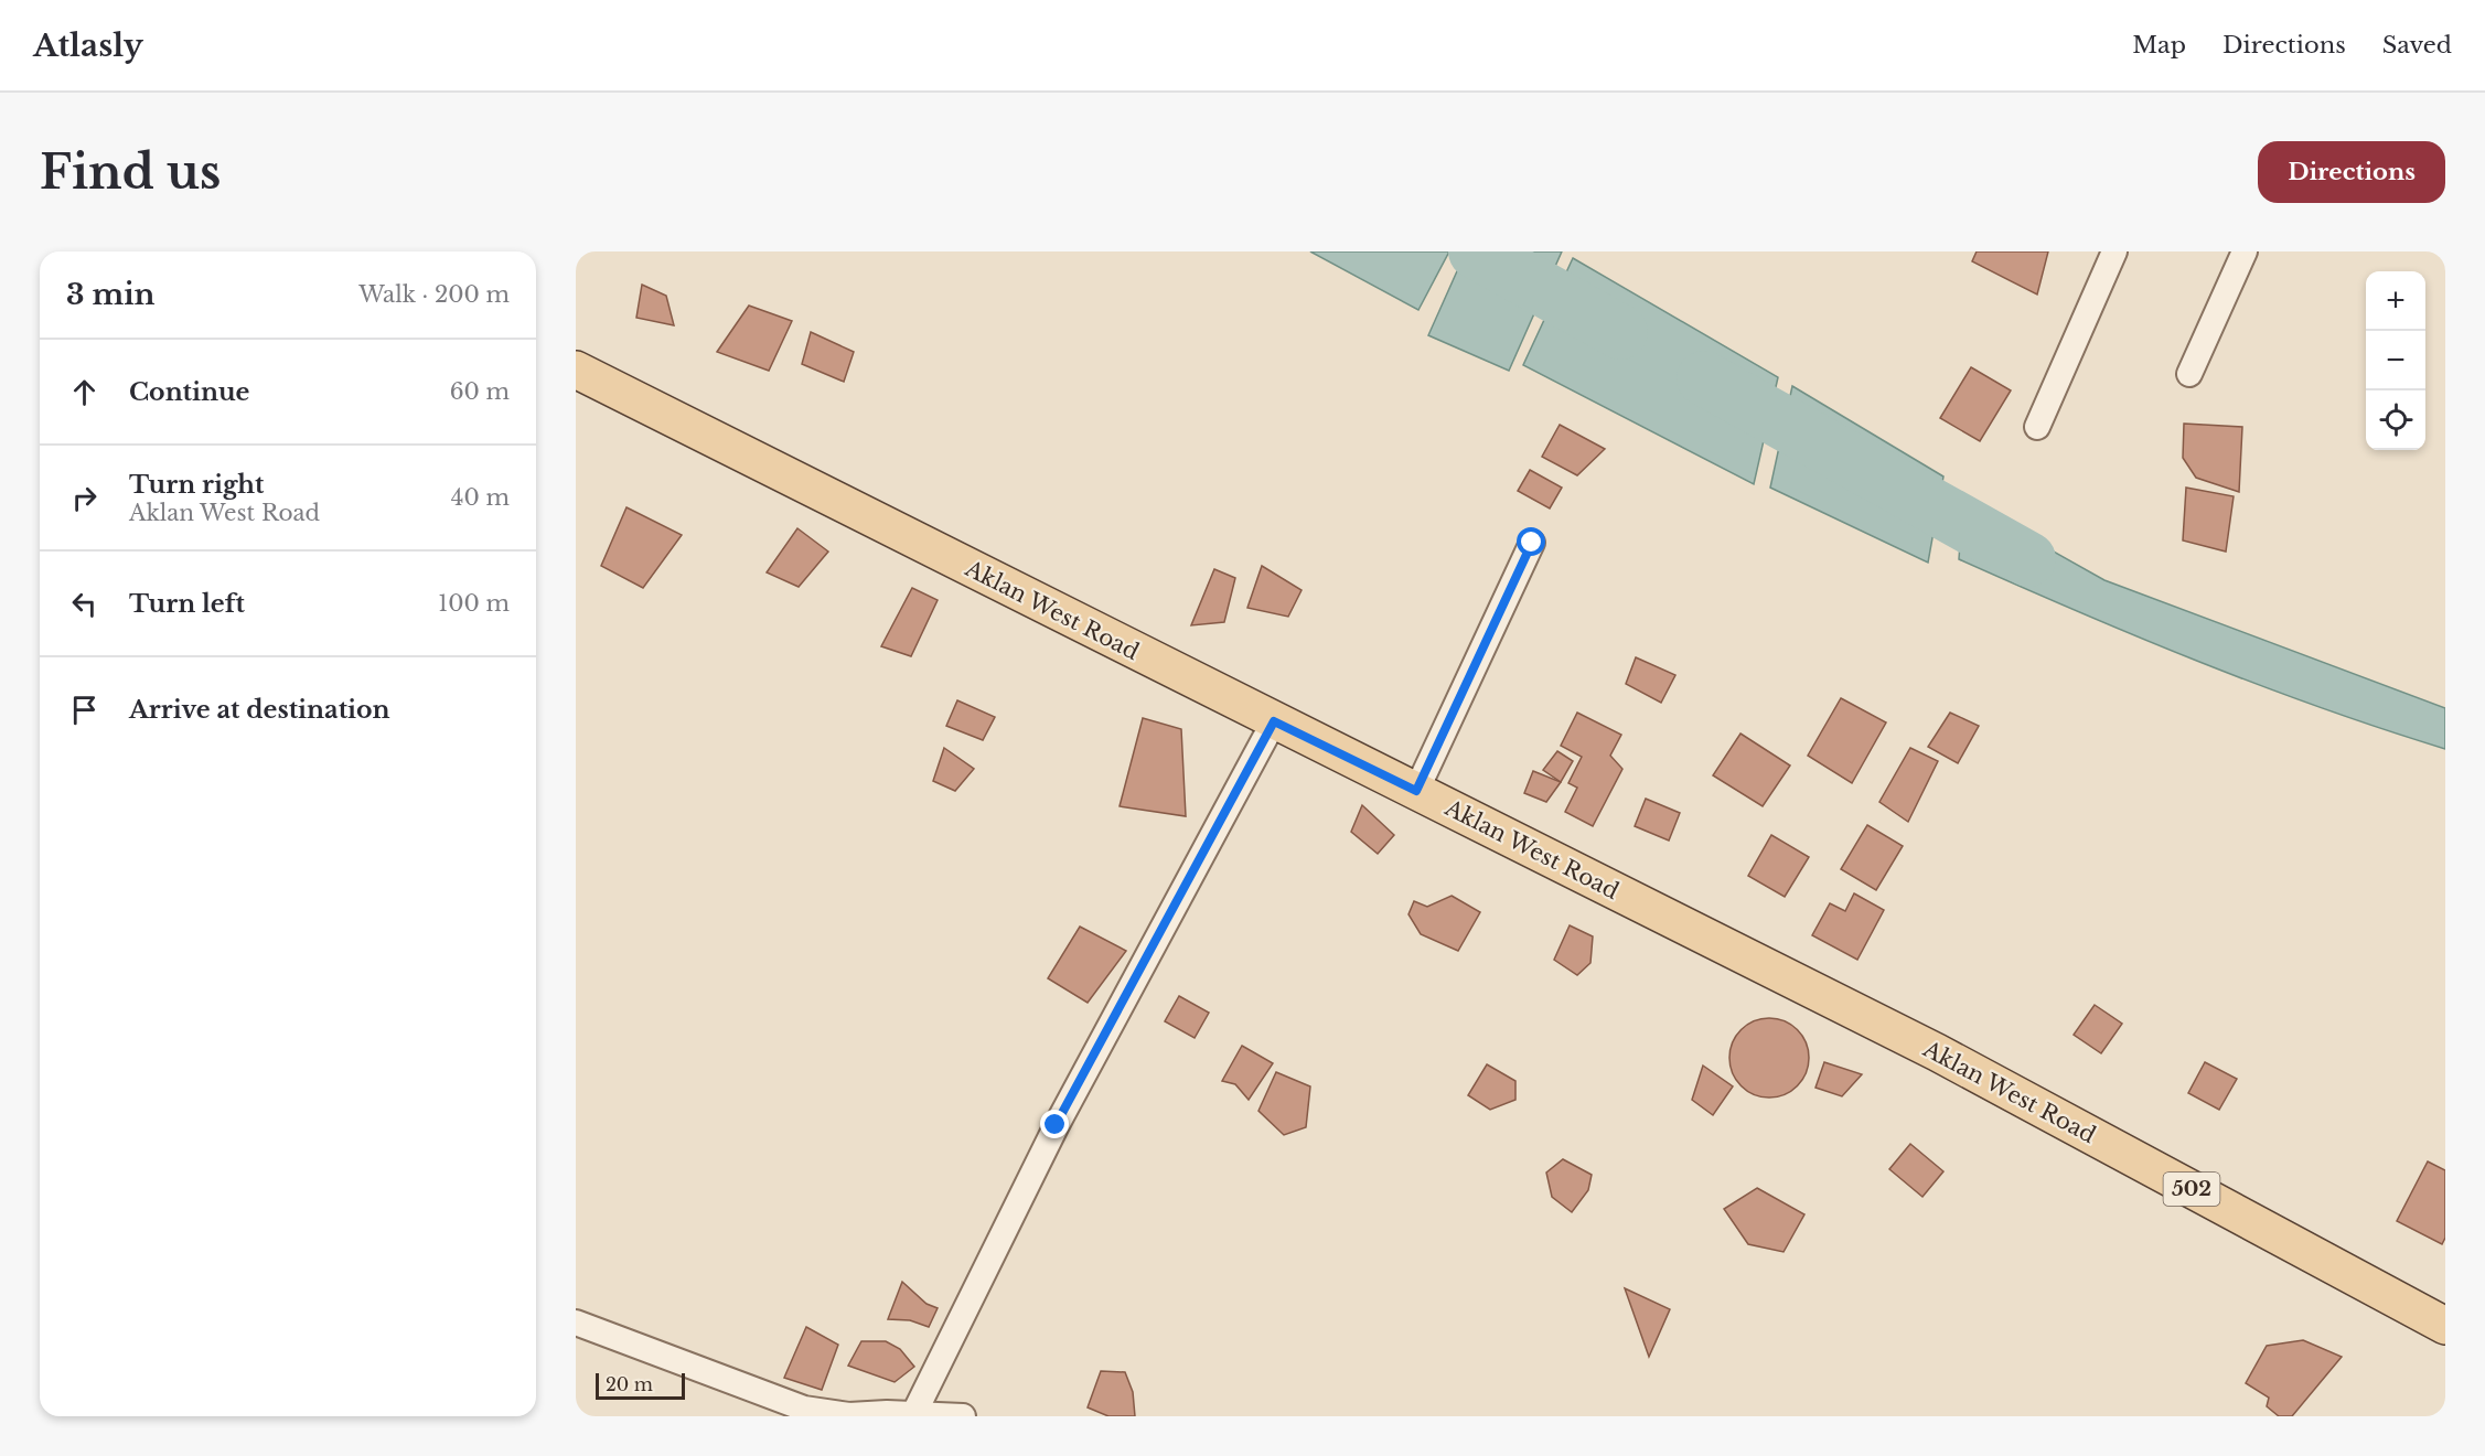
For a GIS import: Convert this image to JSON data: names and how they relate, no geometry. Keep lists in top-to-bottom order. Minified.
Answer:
{"streets":{"main road":["Aklan West Road","502"]},"scale_bar":"20 m","page":{"header":"Atlasly","nav":["Map","Directions","Saved"],"buttons":"Directions","title":"Find us","heading":["3 min","Walk · 200 m"],"map_buttons":["+","−"],"list":[["Continue","60 m"],["Turn right","Aklan West Road","40 m"],["Turn left","100 m"],"Arrive at destination"],"scale":"20 m"}}
